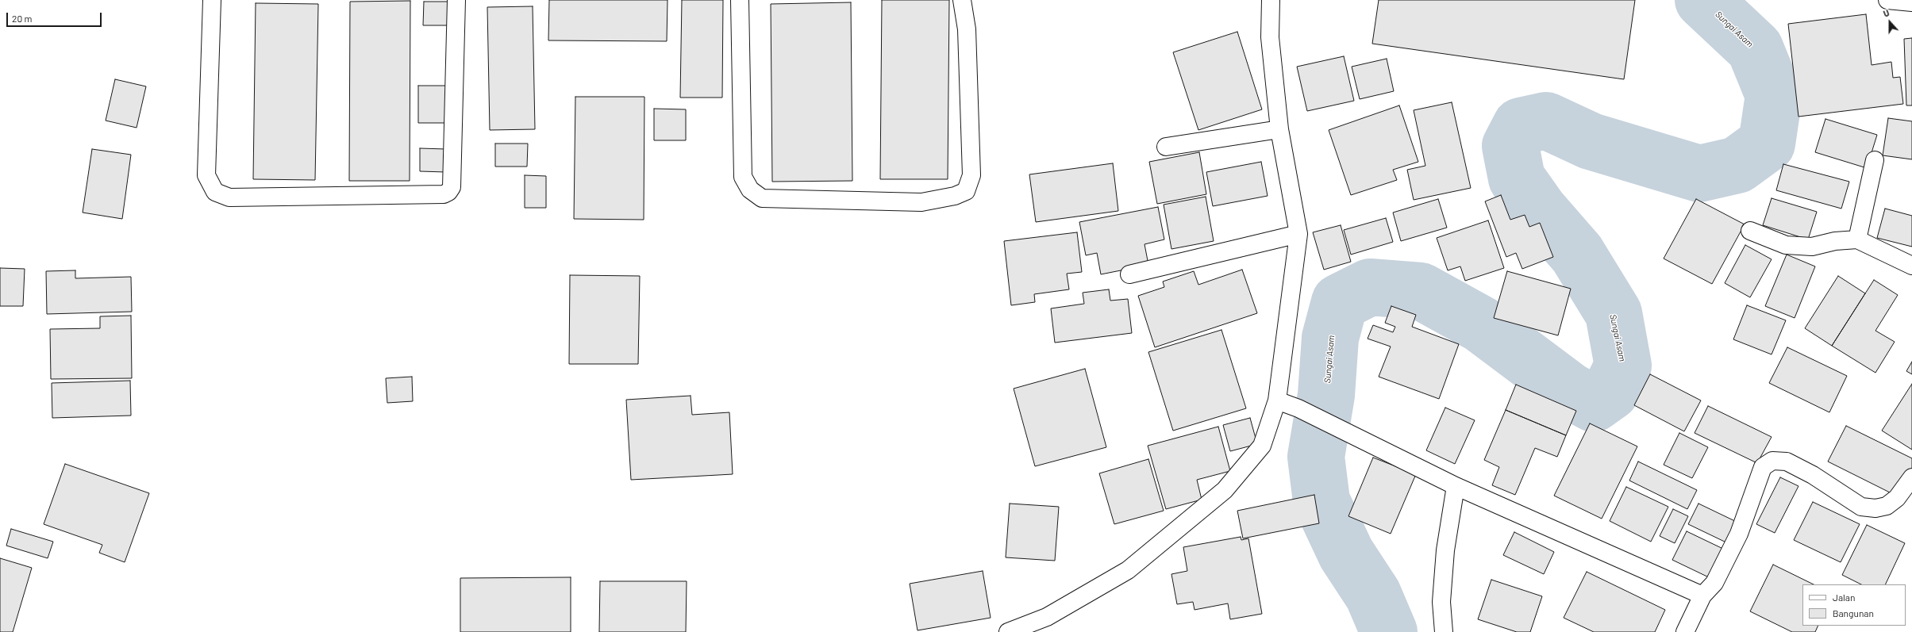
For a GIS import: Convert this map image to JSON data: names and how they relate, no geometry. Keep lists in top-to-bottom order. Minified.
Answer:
{"water":["Sungai Asam"],"legend":["Jalan","Bangunan"],"scale_bar":"20 m","north":"top"}
